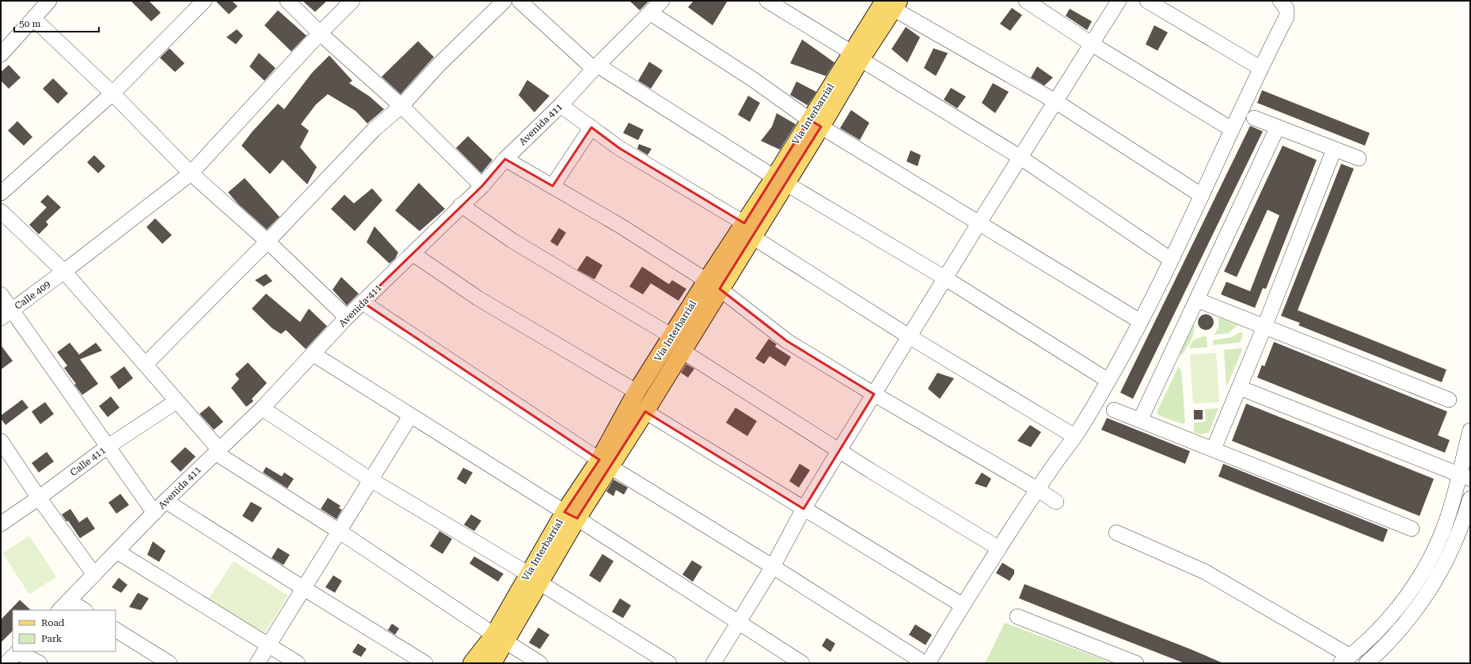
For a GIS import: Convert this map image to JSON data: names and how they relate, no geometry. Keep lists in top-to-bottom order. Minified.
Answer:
{"streets":{"main road":["Vía Interbarrial"],"street":["Avenida 411","Calle 409","Calle 411"]},"legend":["Road","Park"],"scale_bar":"50 m"}
